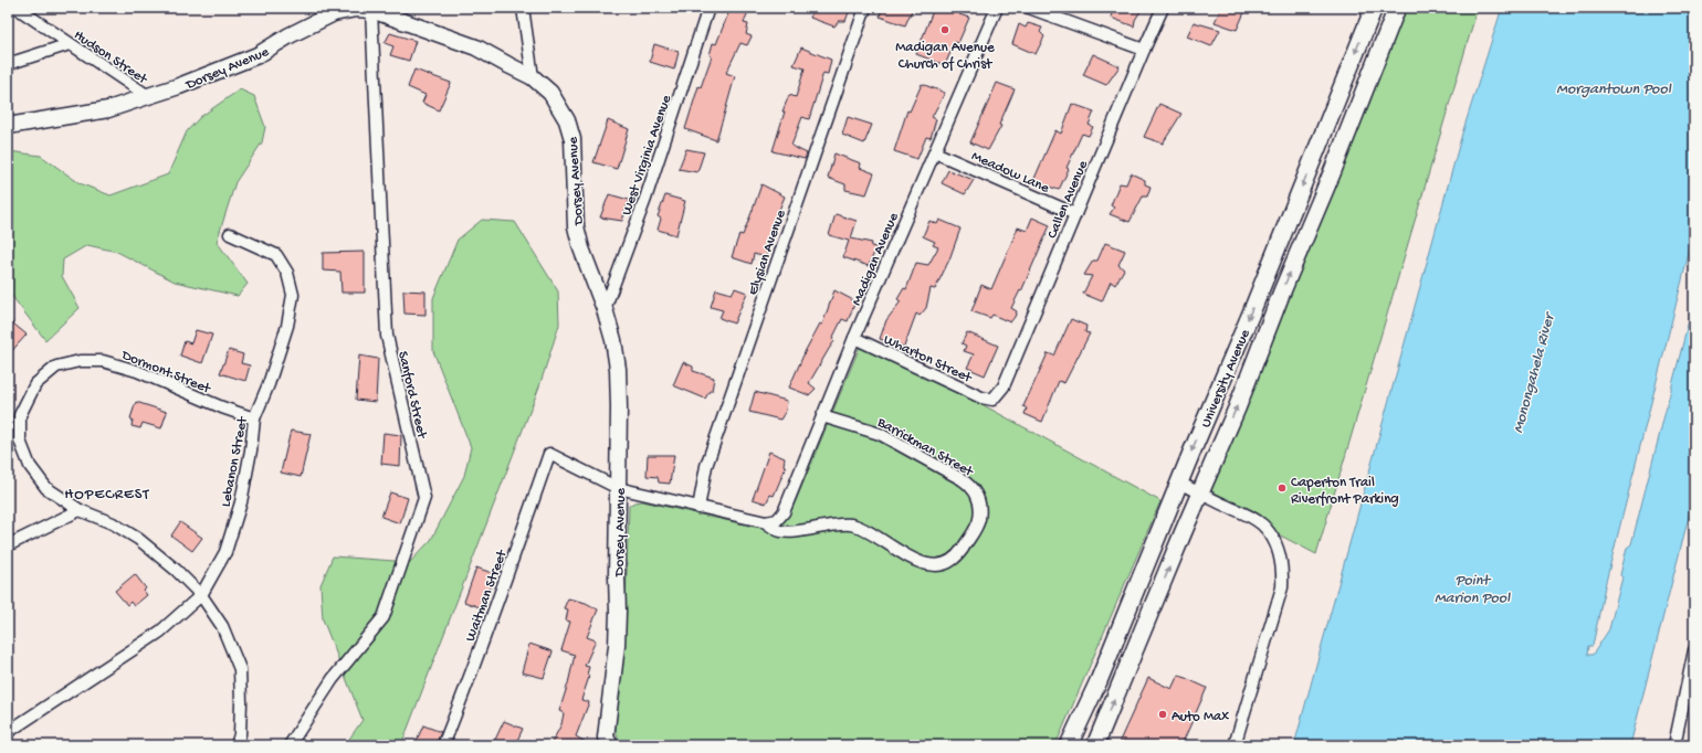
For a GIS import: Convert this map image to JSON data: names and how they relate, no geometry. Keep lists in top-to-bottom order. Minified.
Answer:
{"streets":{"main road":["University Avenue"],"street":["Hudson Street","Dorsey Avenue","West Virginia Avenue","Meadow Lane","Callen Avenue","Elysian Avenue","Madigan Avenue","Wharton Street","Dormont Street","Sanford Street","Barrickman Street","Lebanon Street","Waitman Street"]},"crossings":[["Hudson Street","Dorsey Avenue"],["Dorsey Avenue","West Virginia Avenue"],["Dorsey Avenue","Sanford Street"],["Dorsey Avenue","Barrickman Street"],["Meadow Lane","Callen Avenue"],["Meadow Lane","Madigan Avenue"],["Callen Avenue","Wharton Street"],["Elysian Avenue","Barrickman Street"],["Madigan Avenue","Wharton Street"],["Madigan Avenue","Barrickman Street"],["Dormont Street","Lebanon Street"],["Barrickman Street","Waitman Street"]],"districts":["HOPECREST"],"water":["Morgantown Pool","Monongahela River","Point Marion Pool"],"places":["Madigan Avenue Church of Christ","Caperton Trail Riverfront Parking","Auto Max"]}
